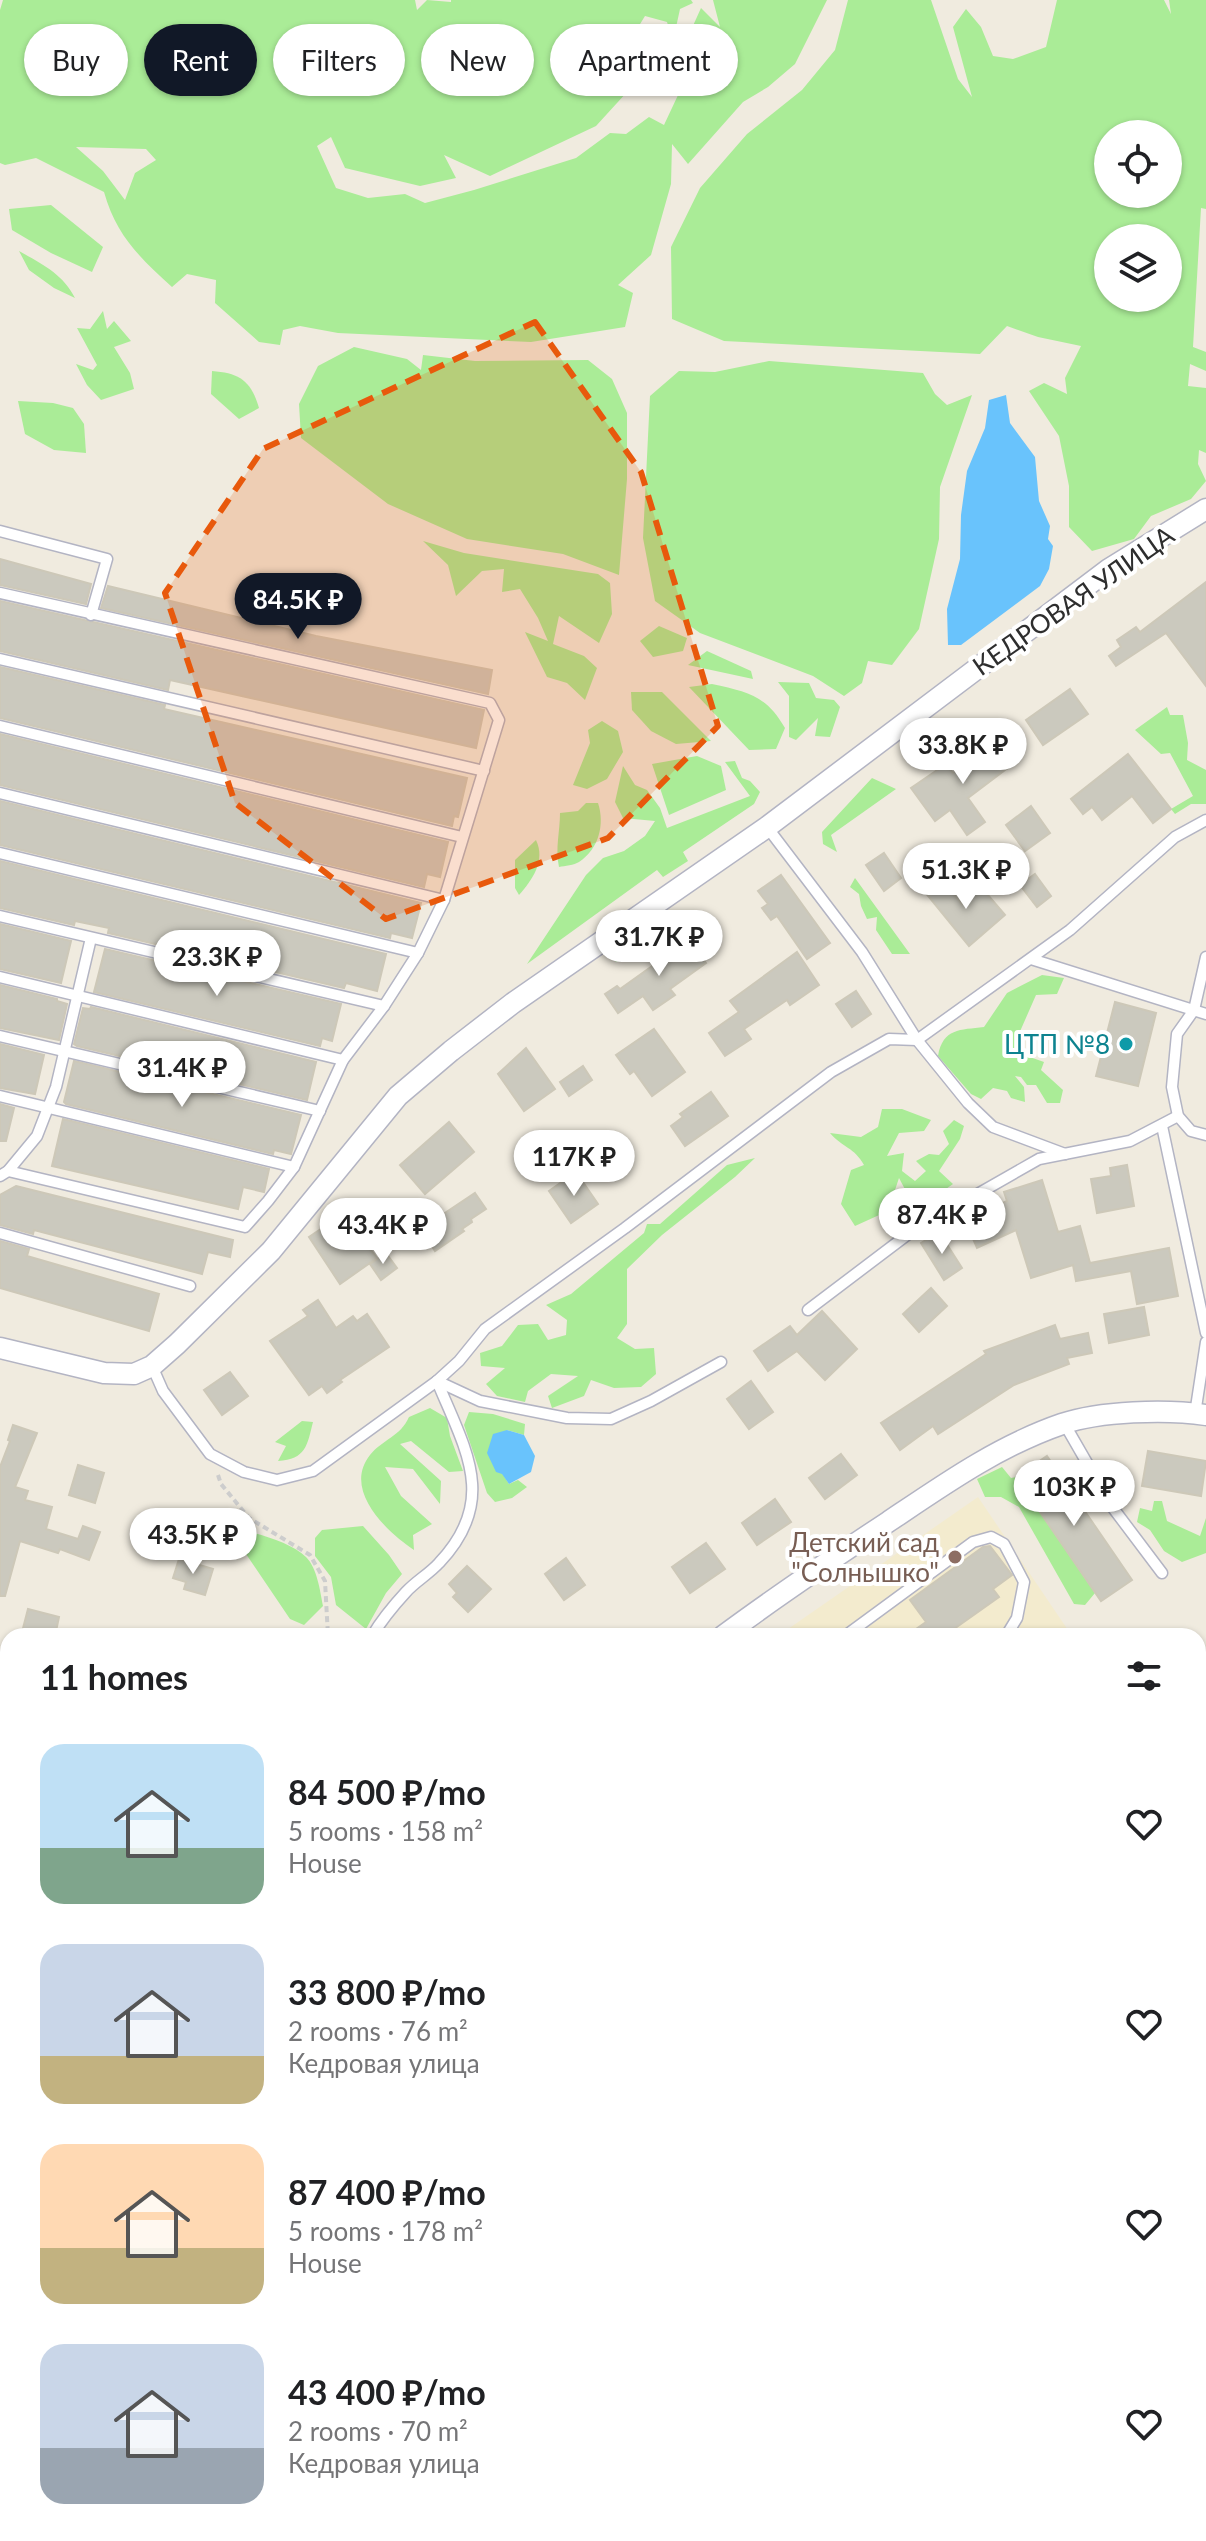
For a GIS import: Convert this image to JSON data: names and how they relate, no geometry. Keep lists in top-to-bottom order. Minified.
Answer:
{"streets":{"street":["КЕДРОВАЯ УЛИЦА"]},"places":["ЦТП №8","Детский сад \"Солнышко\""],"page":{"chip":["Buy","Rent","Filters","New","Apartment"],"price":["84.5K ₽","33.8K ₽","51.3K ₽","31.7K ₽","23.3K ₽","31.4K ₽","117K ₽","87.4K ₽","43.4K ₽","103K ₽","43.5K ₽"],"heading":"11 homes","list":[{"name":"84 500 ₽/mo","note":"5 rooms · 158 m² · House"},{"name":"33 800 ₽/mo","note":"2 rooms · 76 m² · Кедровая улица"},{"name":"87 400 ₽/mo","note":"5 rooms · 178 m² · House"},{"name":"43 400 ₽/mo","note":"2 rooms · 70 m² · Кедровая улица"}]}}
